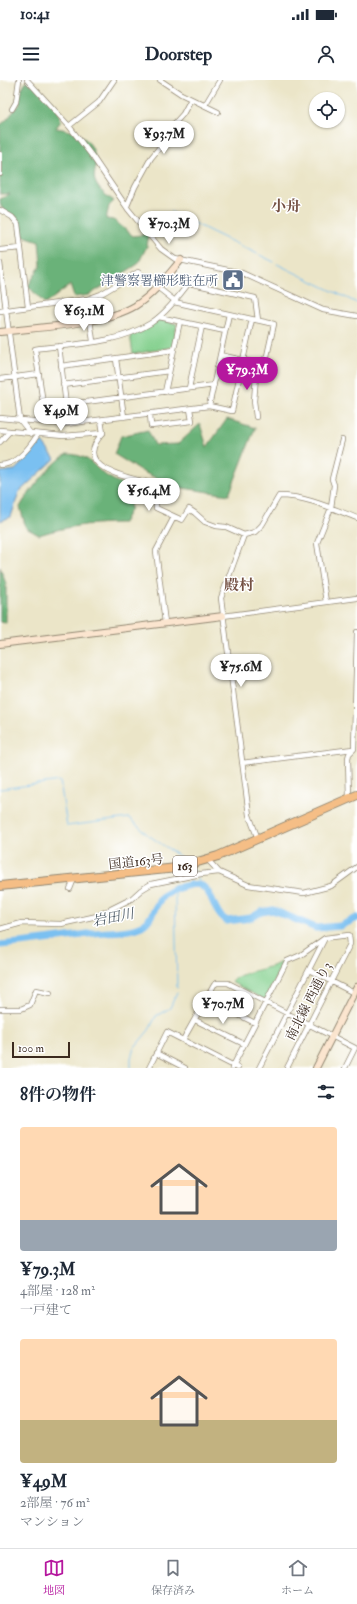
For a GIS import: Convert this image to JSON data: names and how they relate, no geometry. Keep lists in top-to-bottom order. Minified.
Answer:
{"streets":{"highway":["国道163号","163"],"street":["南北線 西通り3"]},"districts":["小舟","殿村"],"water":["岩田川"],"places":{"public building":["津警察署櫛形駐在所"]},"scale_bar":"100 m","page":{"status":"10:41","header":"Doorstep","price":["¥93.7M","¥70.3M","¥63.1M","¥79.3M","¥49M","¥56.4M","¥75.6M","¥70.7M"],"scale":"100 m","heading":"8件の物件","list":[{"name":"¥79.3M","note":"4部屋 · 128 m² · 一戸建て"},{"name":"¥49M","note":"2部屋 · 76 m² · マンション"}],"tabs":["地図","保存済み","ホーム"]}}
